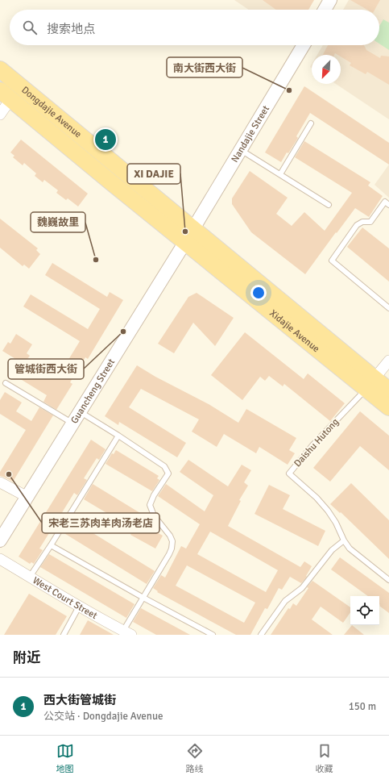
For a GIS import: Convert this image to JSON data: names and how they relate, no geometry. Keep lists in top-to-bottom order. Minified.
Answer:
{"streets":{"main road":["Dongdajie Avenue","Xidajie Avenue"],"street":["Nandajie Street","Guancheng Street","West Court Street"],"lane":["Daishu Hutong"]},"crossings":[["Dongdajie Avenue","Nandajie Street"],["Dongdajie Avenue","Xidajie Avenue"],["Dongdajie Avenue","Guancheng Street"],["Nandajie Street","Xidajie Avenue"],["Nandajie Street","Guancheng Street"],["Xidajie Avenue","Guancheng Street"],["Xidajie Avenue","Daishu Hutong"]],"places":["南大街西大街","XI DAJIE","魏巍故里","管城街西大街","宋老三苏肉羊肉汤老店"],"north":"bottom left","page":{"search":"搜索地点","pins":"1","heading":"附近","list":[{"mark":"1","name":"西大街管城街","note":"公交站 · Dongdajie Avenue","value":"150 m"}],"nav":["地图","路线","收藏"]}}
